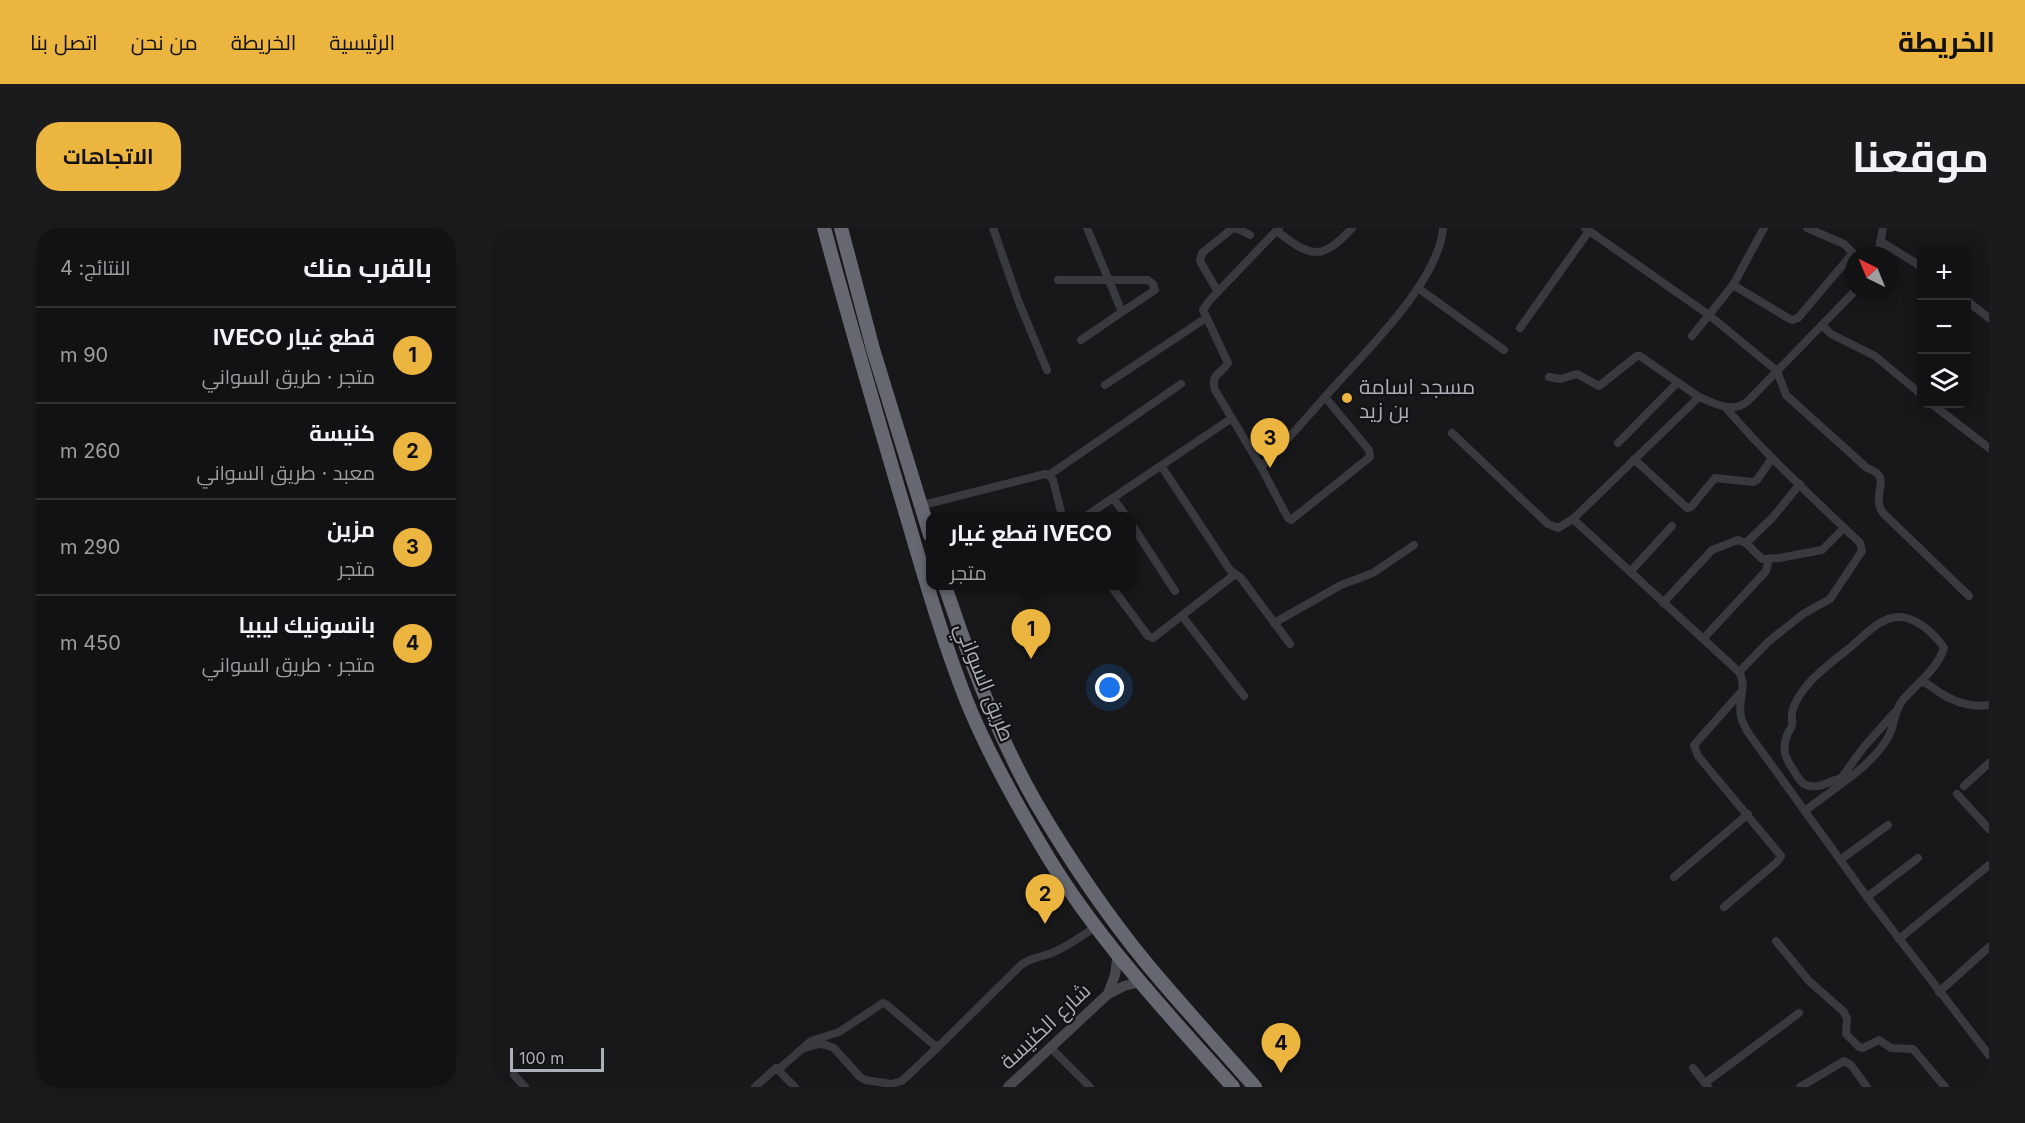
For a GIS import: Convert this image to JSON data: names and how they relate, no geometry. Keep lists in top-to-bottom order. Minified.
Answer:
{"streets":{"highway":["طريق السواني"],"main road":["شارع الكنيسة"]},"crossings":[["طريق السواني","شارع الكنيسة"]],"places":["مسجد اسامة بن زيد"],"scale_bar":"100 m","north":"top left","page":{"header":"الخريطة","nav":["الرئيسية","الخريطة","من نحن","اتصل بنا"],"title":"موقعنا","buttons":"الاتجاهات","heading":["بالقرب منك","النتائج: 4"],"map_buttons":["+","−"],"list":[{"mark":"1","name":"قطع غيار IVECO","note":"متجر · طريق السواني","value":"90 m"},{"mark":"2","name":"كنيسة","note":"معبد · طريق السواني","value":"260 m"},{"mark":"3","name":"مزين","note":"متجر","value":"290 m"},{"mark":"4","name":"بانسونيك ليبيا","note":"متجر · طريق السواني","value":"450 m"}],"pins":["3","1","2","4"],"popup":["قطع غيار IVECO","متجر"],"scale":"100 m"}}
